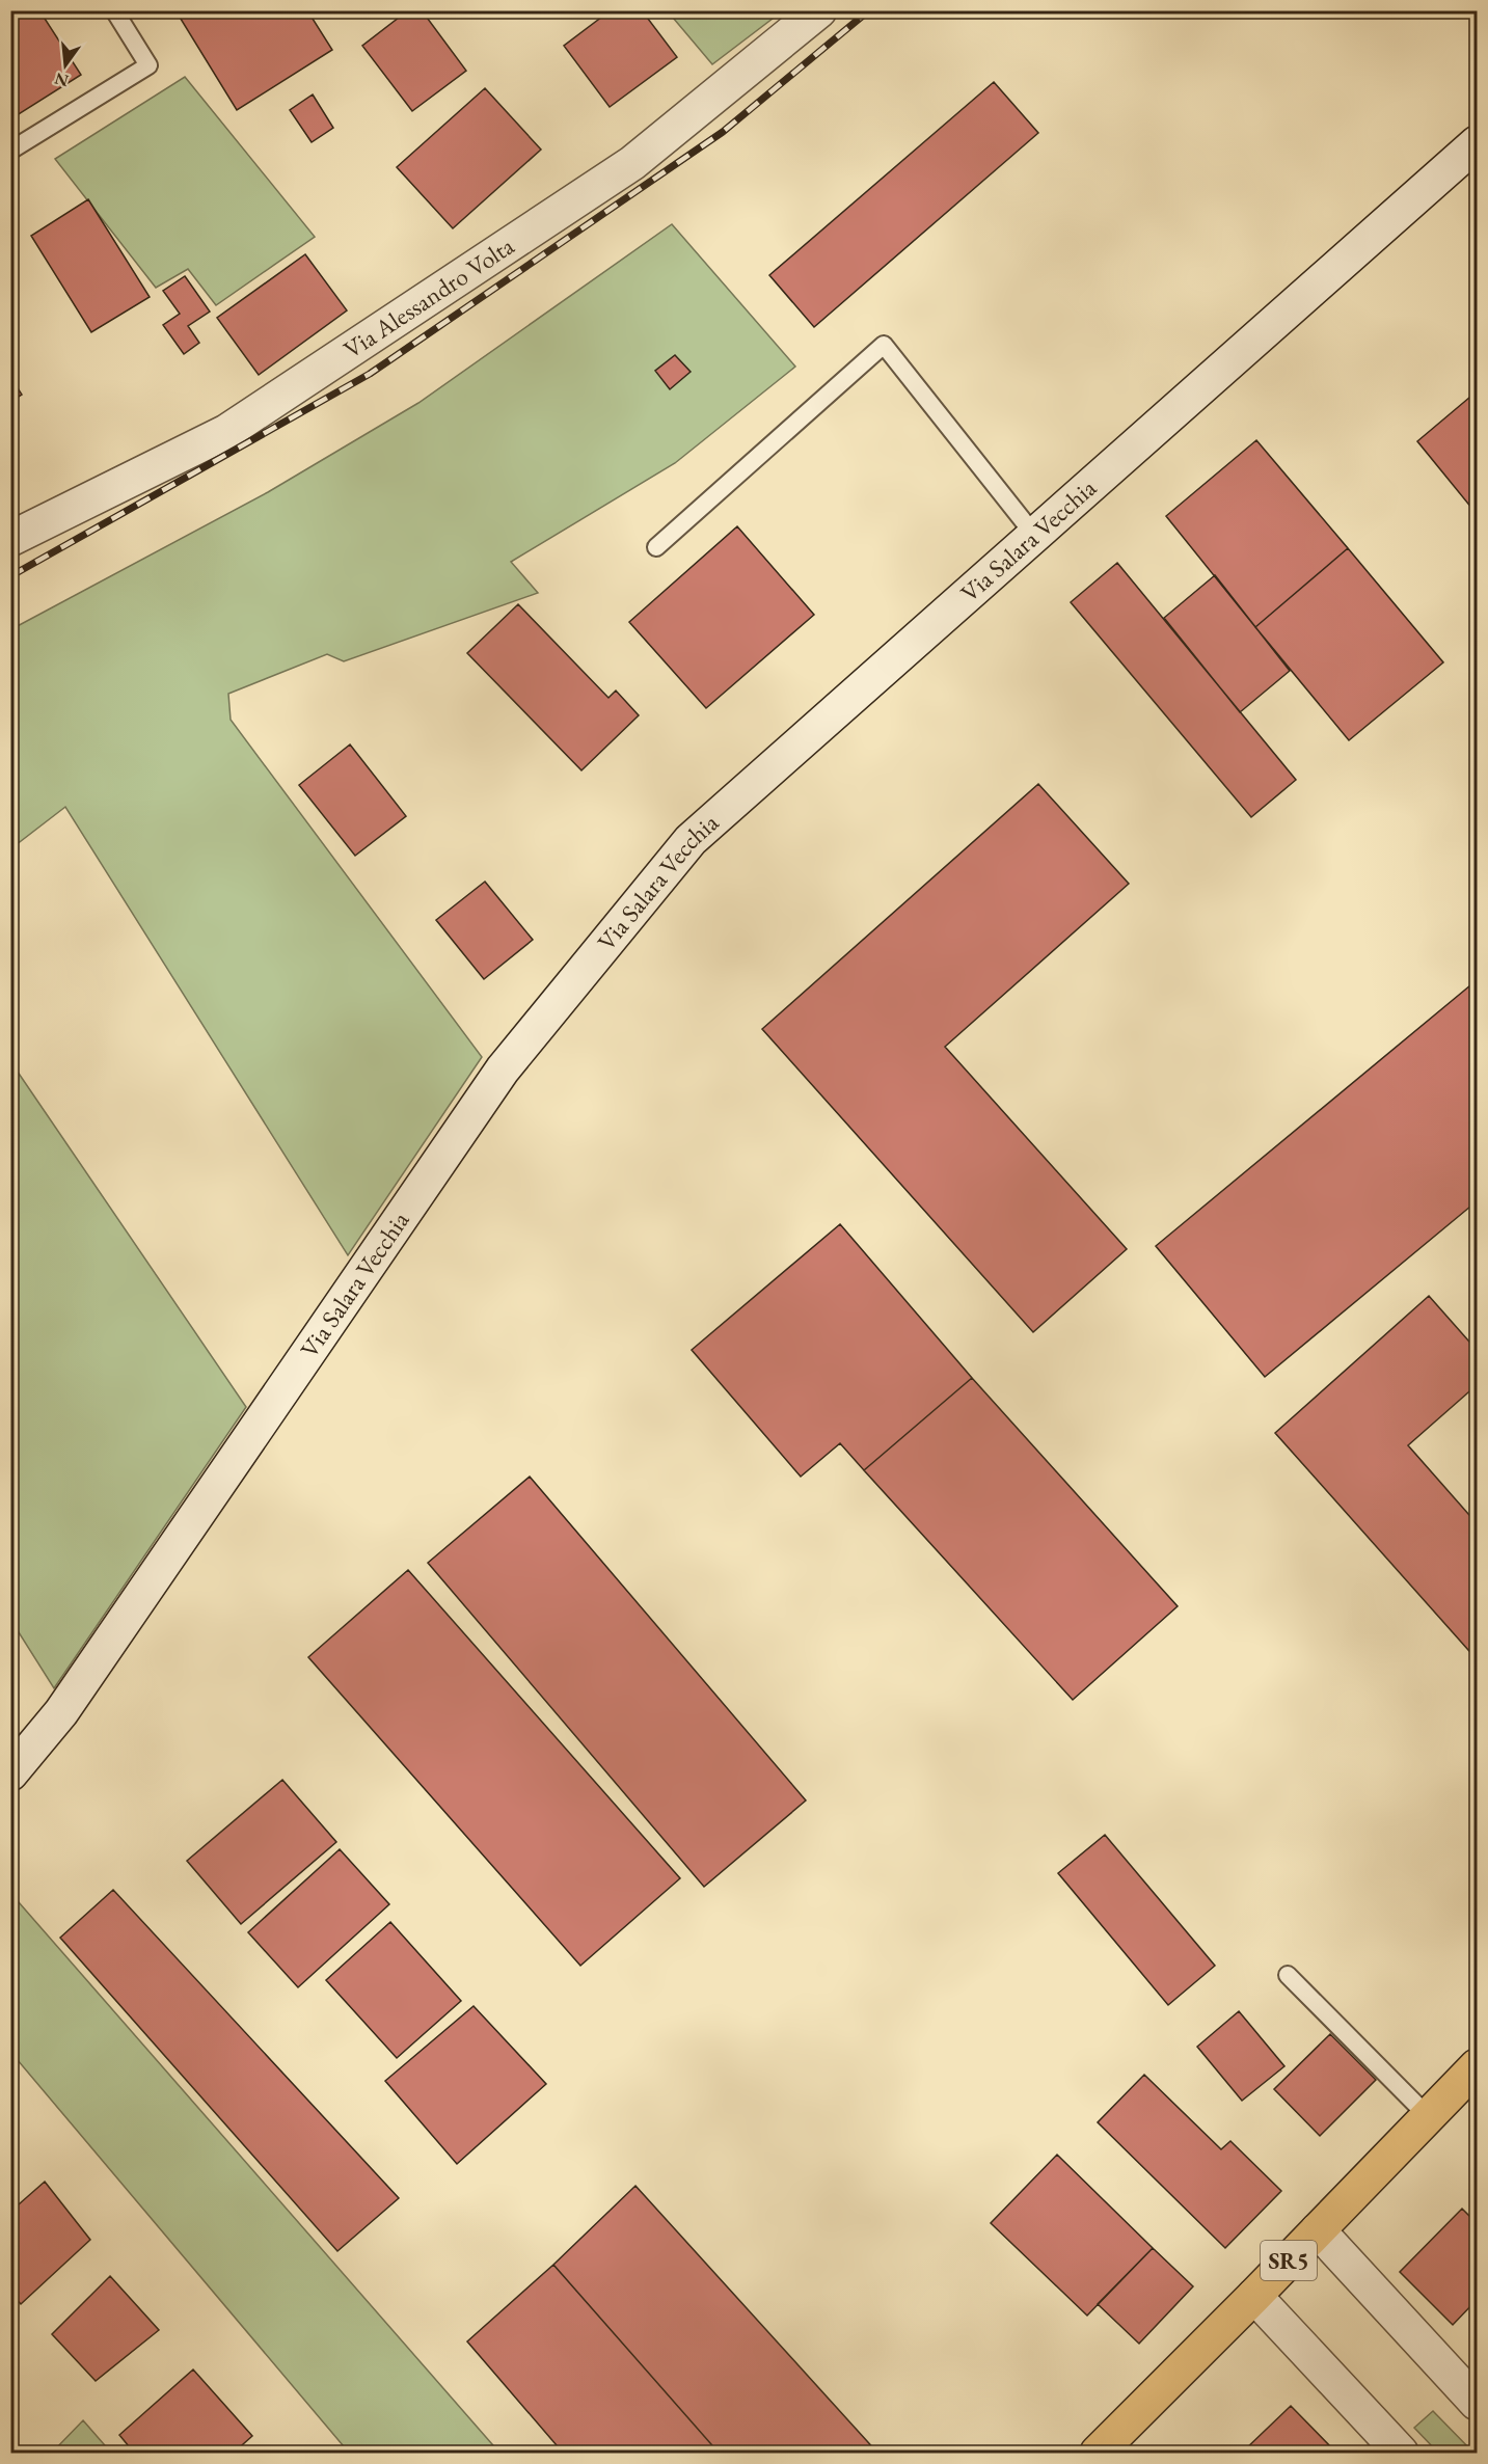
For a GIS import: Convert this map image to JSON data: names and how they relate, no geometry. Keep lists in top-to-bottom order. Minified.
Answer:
{"streets":{"main road":["SR5"],"street":["Via Alessandro Volta","Via Salara Vecchia"]},"north":"bottom"}
